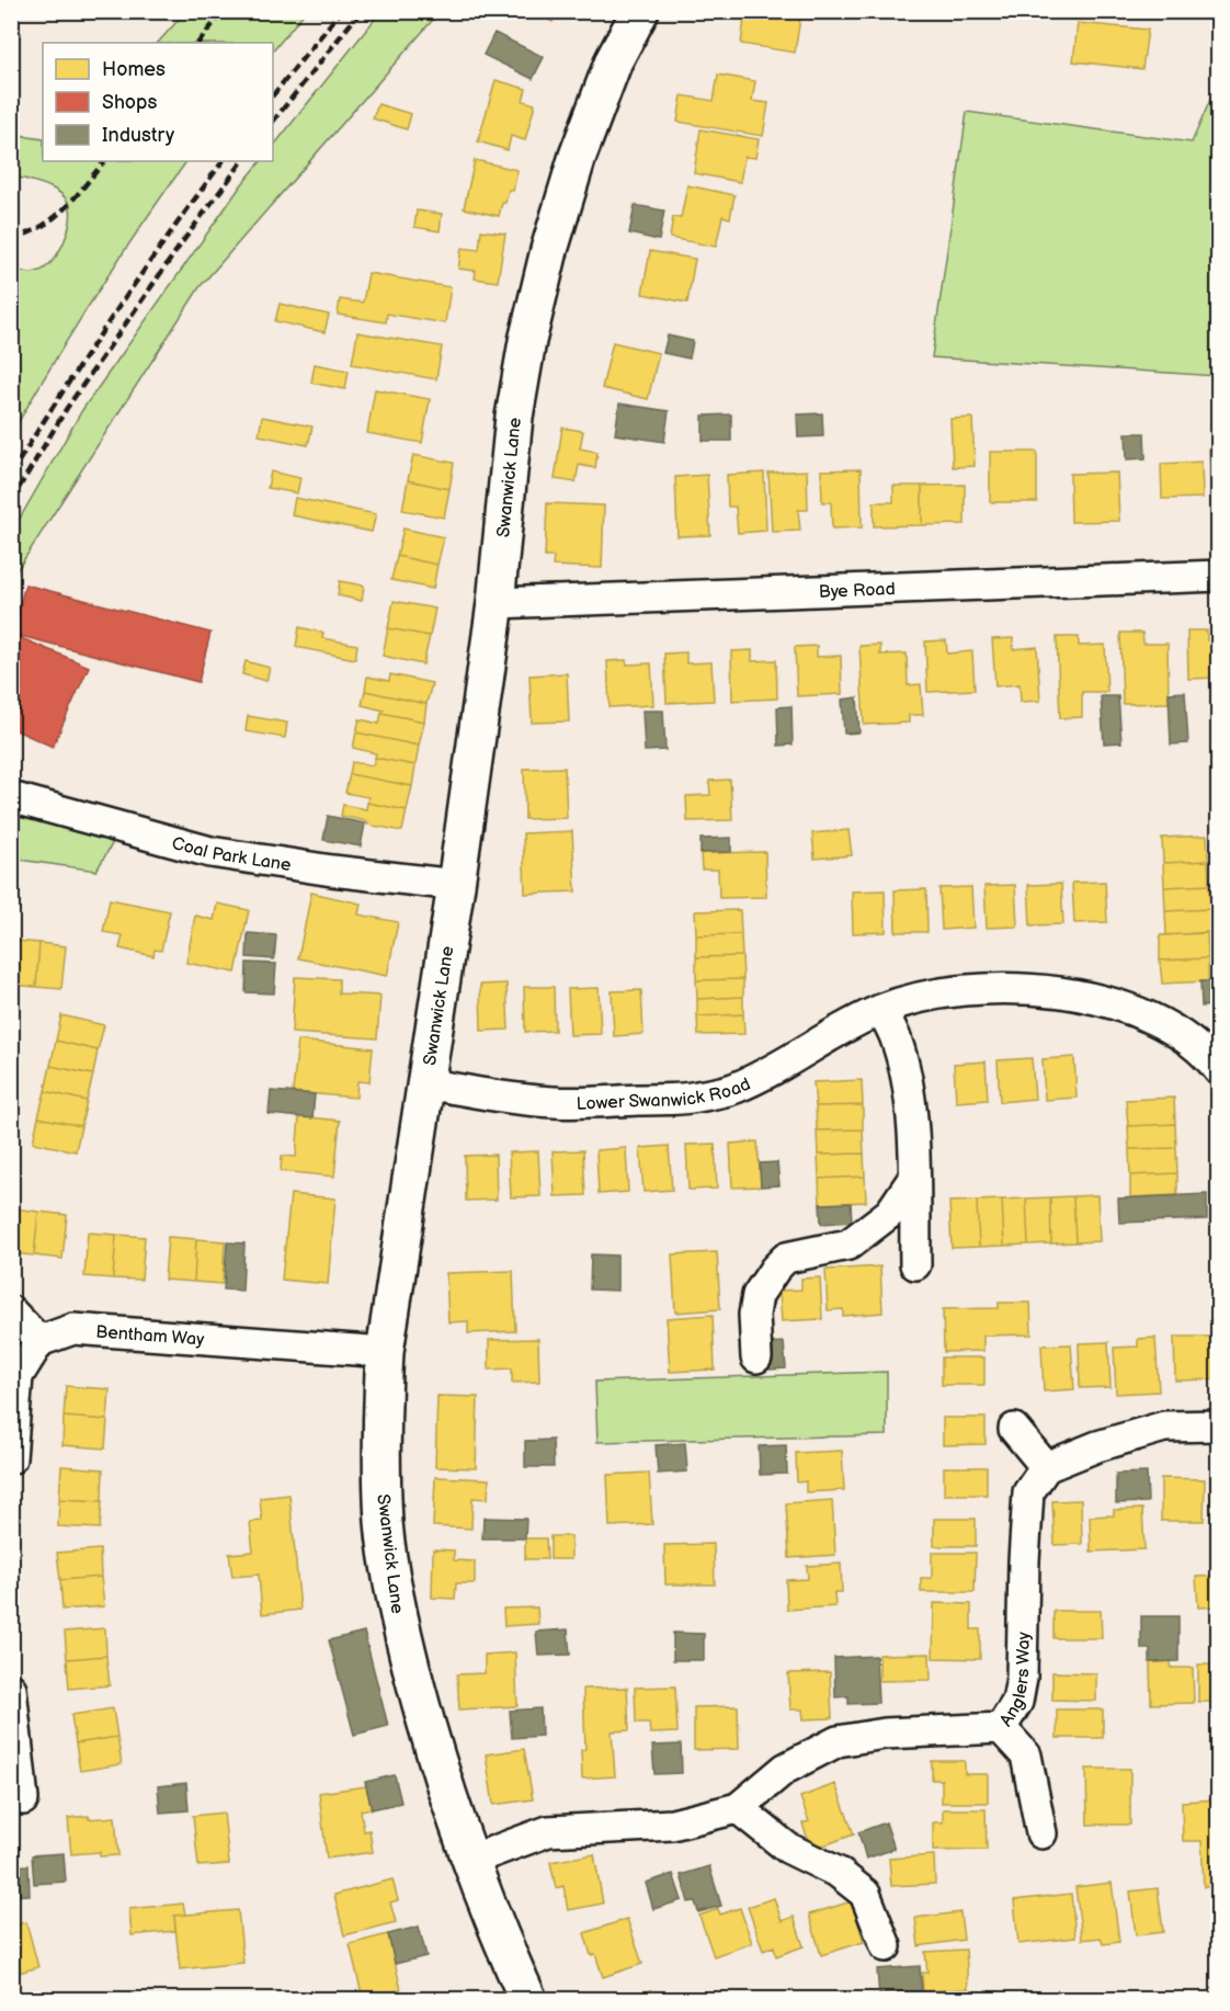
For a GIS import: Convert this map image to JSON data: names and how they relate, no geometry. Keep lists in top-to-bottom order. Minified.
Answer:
{"streets":{"street":["Swanwick Lane","Bye Road","Coal Park Lane","Lower Swanwick Road","Bentham Way","Anglers Way"]},"crossings":[["Swanwick Lane","Bye Road"],["Swanwick Lane","Coal Park Lane"],["Swanwick Lane","Lower Swanwick Road"],["Swanwick Lane","Bentham Way"],["Swanwick Lane","Anglers Way"]],"legend":["Homes","Shops","Industry"]}
